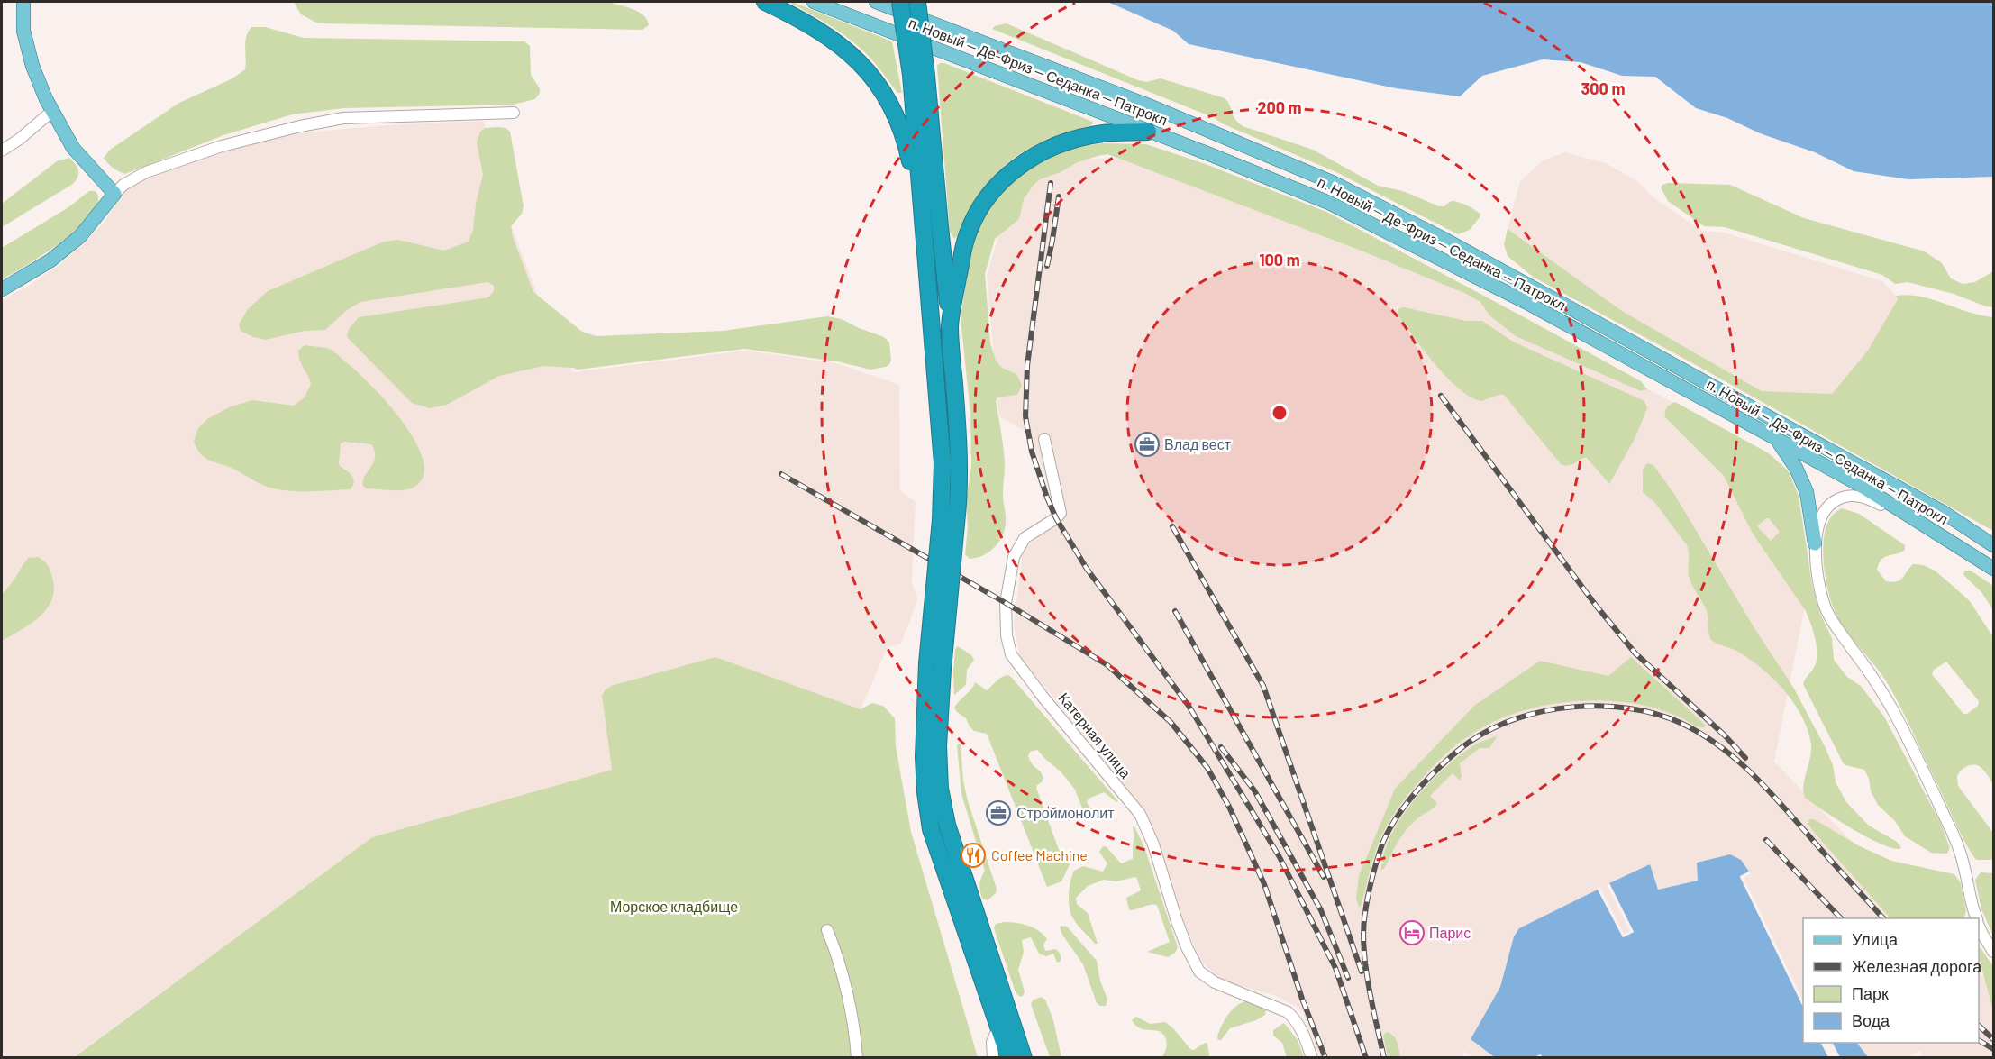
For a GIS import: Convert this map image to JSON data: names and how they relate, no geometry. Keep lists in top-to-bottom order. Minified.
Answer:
{"streets":{"main road":["п. Новый — Де-Фриз — Седанка — Патрокл"],"street":["Катерная улица"]},"parks":["Морское кладбище"],"places":{"office":["Влад вест","Строймонолит"],"restaurant":["Coffee Machine"],"hotel":["Парис"]},"legend":["Улица","Железная дорога","Парк","Вода"],"rings":["300 m","200 m","100 m"]}
